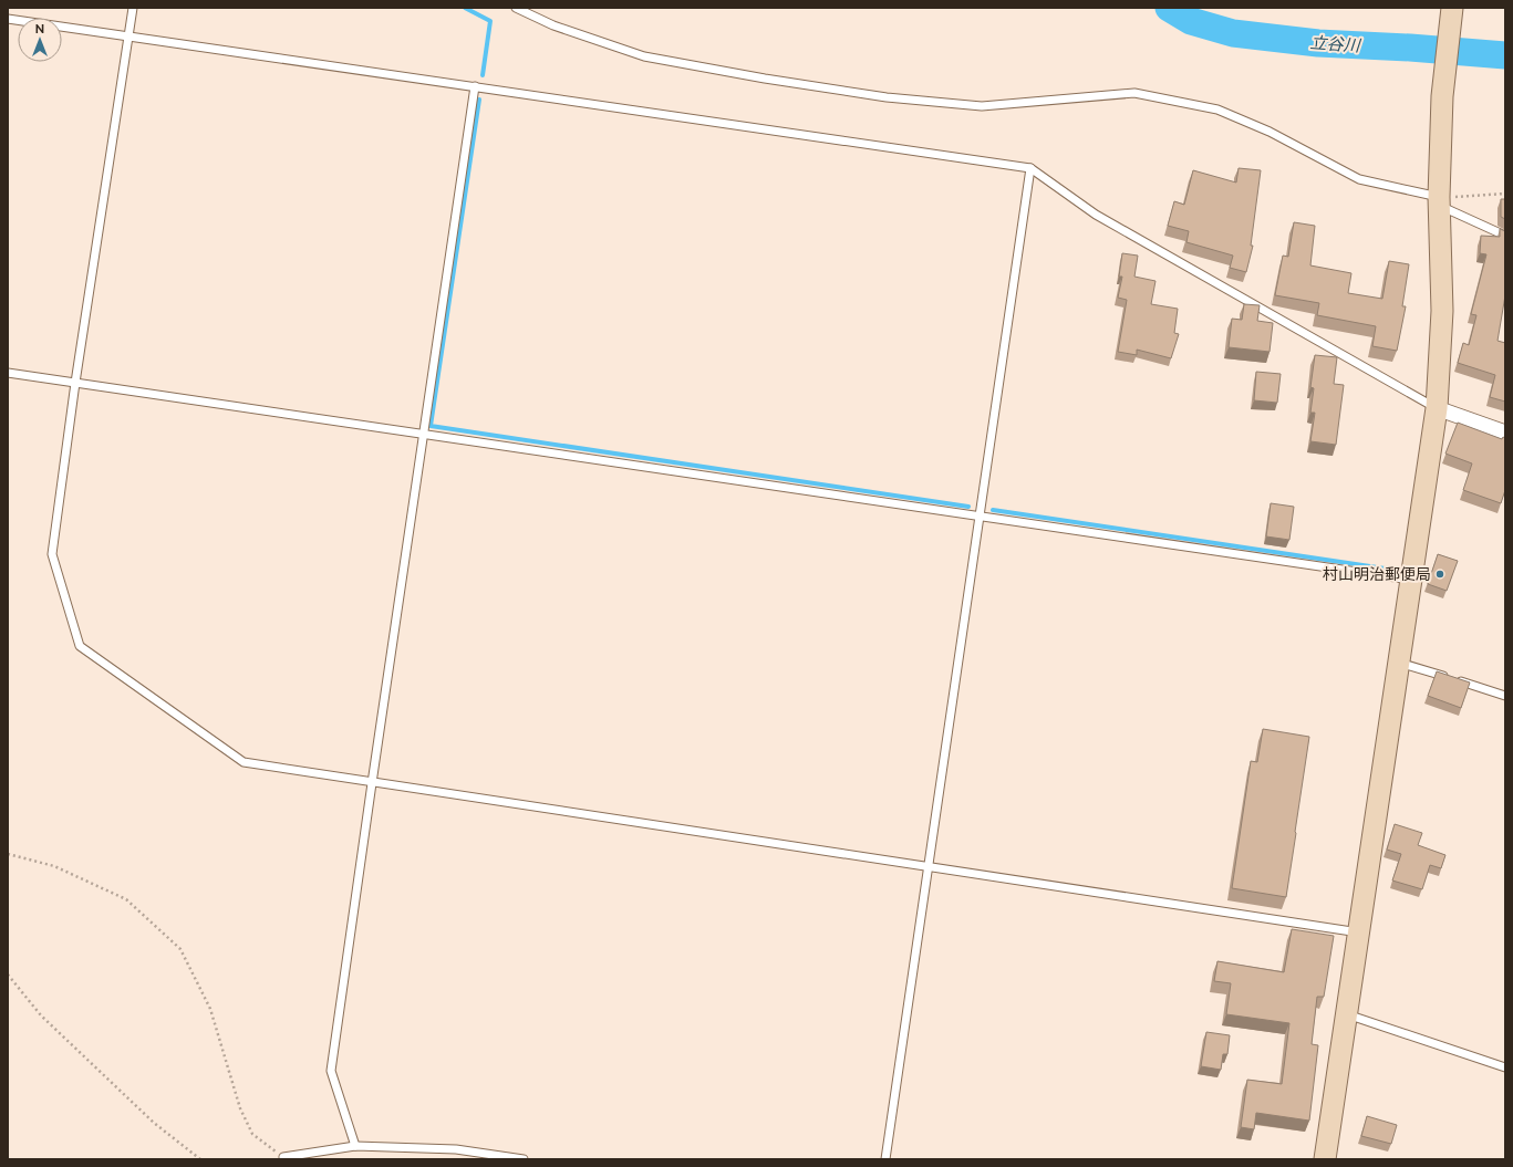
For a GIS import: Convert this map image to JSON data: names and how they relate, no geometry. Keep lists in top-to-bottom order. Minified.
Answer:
{"water":["立谷川"],"places":["村山明治郵便局"],"north":"top"}
